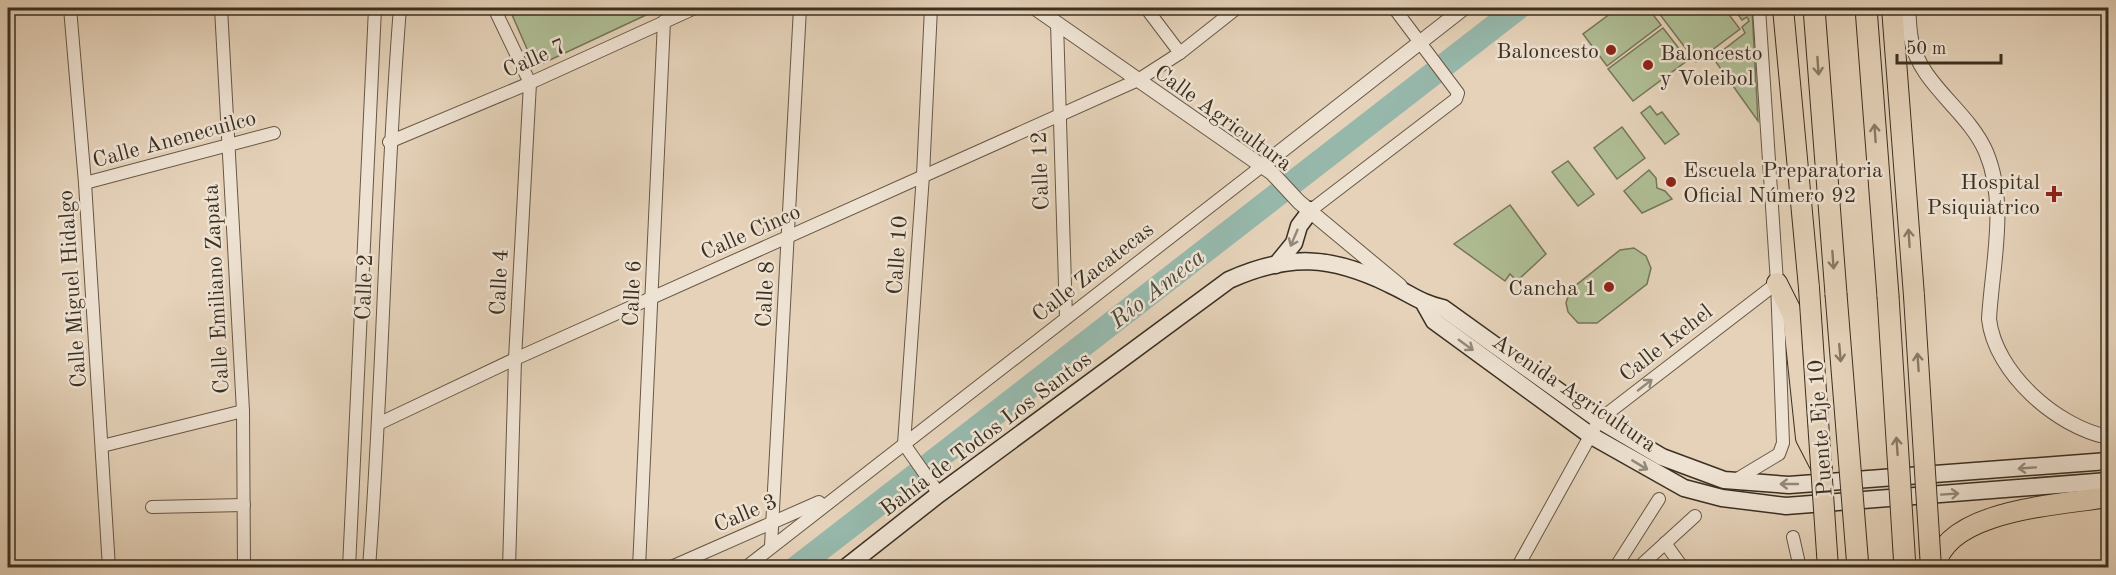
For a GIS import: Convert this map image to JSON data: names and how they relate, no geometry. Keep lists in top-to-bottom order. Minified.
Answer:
{"streets":{"highway":["Puente Eje 10"],"main road":["Avenida Agricultura","Bahía de Todos Los Santos"],"street":["Calle 7","Calle Agricultura","Calle Anenecuilco","Calle 12","Calle Cinco","Calle 10","Calle Zacatecas","Calle 4","Calle 2","Calle Miguel Hidalgo","Calle Emiliano Zapata","Calle 6","Calle 8","Calle Ixchel","Calle 3"]},"crossings":[["Calle 7","Calle 4"],["Calle 7","Calle 2"],["Calle 7","Calle 6"],["Calle Agricultura","Calle 12"],["Calle Agricultura","Calle Cinco"],["Calle Agricultura","Calle Zacatecas"],["Calle Agricultura","Avenida Agricultura"],["Calle Agricultura","Bahía de Todos Los Santos"],["Calle Anenecuilco","Calle Miguel Hidalgo"],["Calle Anenecuilco","Calle Emiliano Zapata"],["Calle 12","Calle Cinco"],["Calle 12","Calle Zacatecas"],["Calle Cinco","Calle 10"],["Calle Cinco","Calle 4"],["Calle Cinco","Calle 2"],["Calle Cinco","Calle 6"],["Calle Cinco","Calle 8"],["Calle 10","Calle Zacatecas"],["Calle Zacatecas","Calle 8"],["Calle Zacatecas","Calle 3"],["Calle 8","Calle 3"],["Calle Ixchel","Avenida Agricultura"],["Avenida Agricultura","Bahía de Todos Los Santos"]],"one_way":["Calle Ixchel"],"water":["Río Ameca"],"places":{"other":["Baloncesto","Baloncesto y Voleibol","Escuela Preparatoria Oficial Número 92","Cancha 1"],"health":["Hospital Psiquiatrico"]},"scale_bar":"50 m"}
